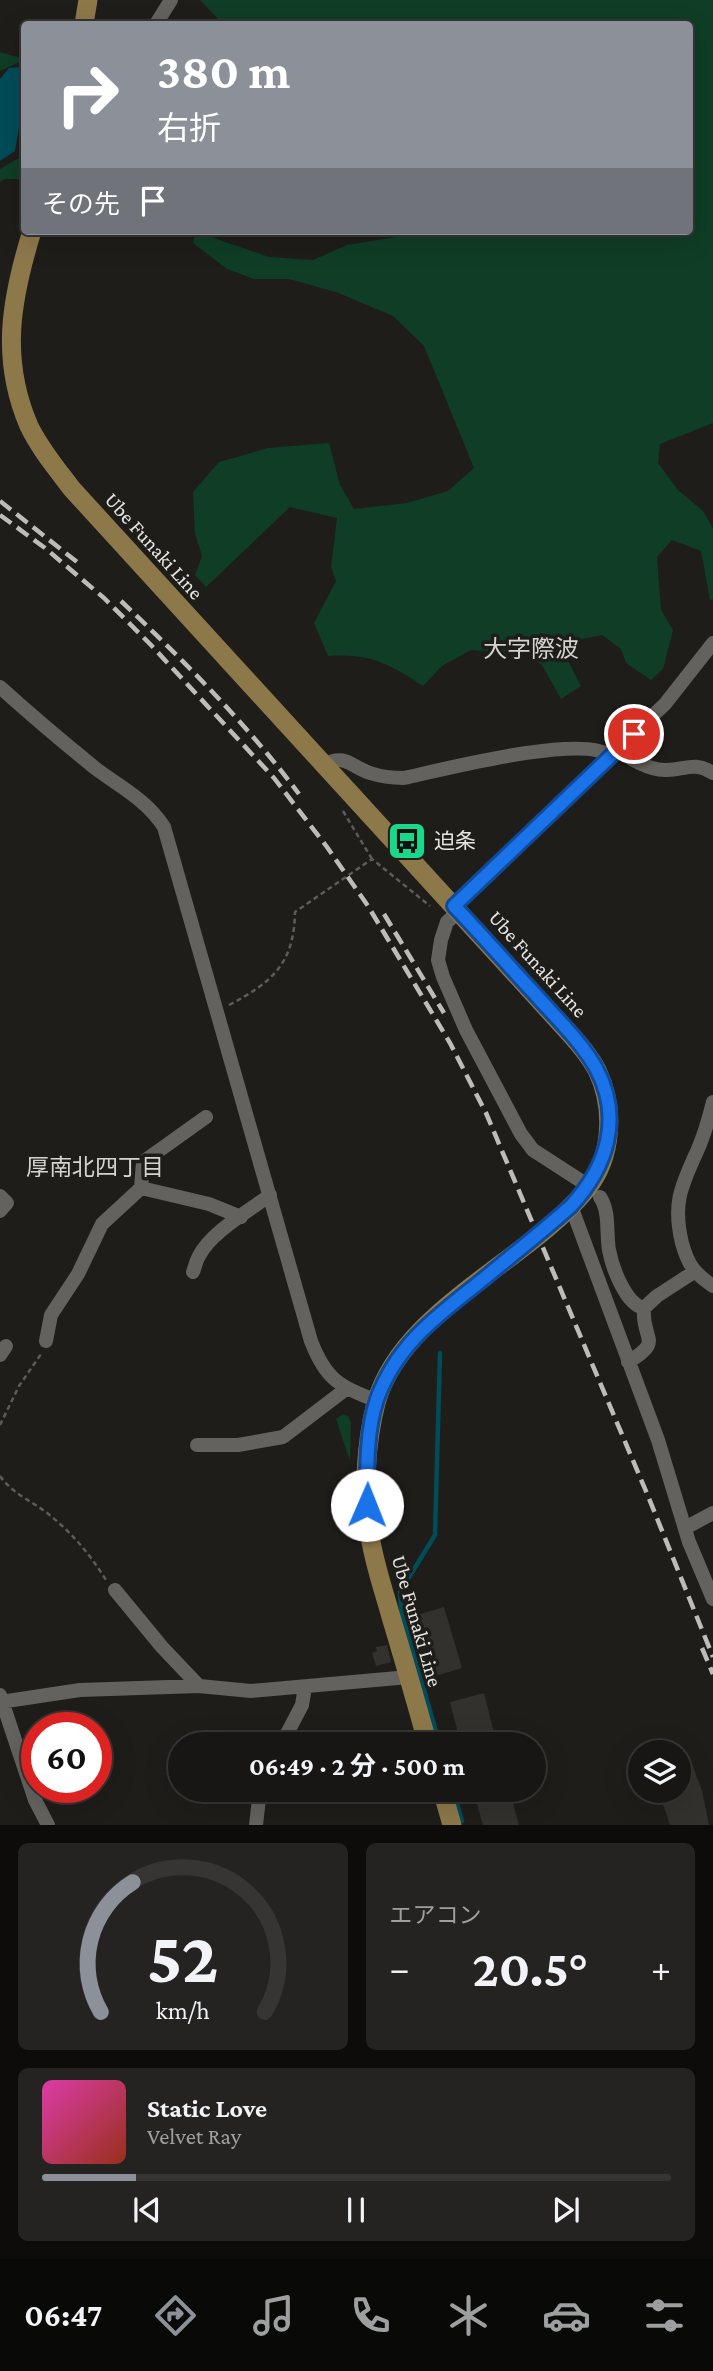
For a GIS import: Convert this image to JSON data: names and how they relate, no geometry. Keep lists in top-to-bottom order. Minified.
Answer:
{"streets":{"main road":["Ube Funaki Line"]},"districts":["大字際波","厚南北四丁目"],"places":{"bus stop":["迫条"]},"page":{"turn":["380 m","右折"],"then":"その先","limit":"60","trip":"06:49 · 2 分 · 500 m","tile":"エアコン","heat":["−","20.5°","+"],"song":["Static Love","Velvet Ray"],"tabs":"06:47","gauge":["52","km/h"]}}
